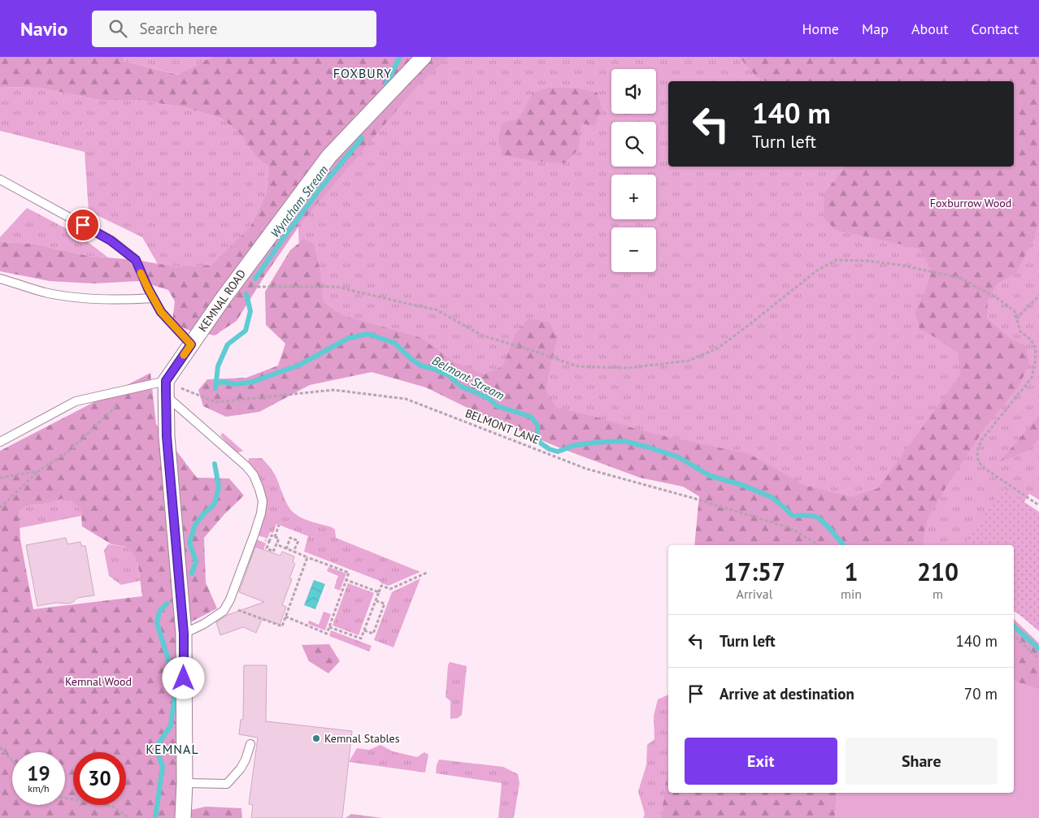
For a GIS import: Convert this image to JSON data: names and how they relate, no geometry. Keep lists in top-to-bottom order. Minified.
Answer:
{"streets":{"street":["KEMNAL ROAD"],"path":["BELMONT LANE"]},"crossings":[["KEMNAL ROAD","BELMONT LANE"]],"districts":["FOXBURY","KEMNAL"],"water":["Wyncham Stream","Belmont Stream"],"parks":["Foxburrow Wood","Kemnal Wood"],"places":["Kemnal Stables"],"page":{"header":"Navio","search":"Search here","nav":["Home","Map","About","Contact"],"map_buttons":["+","−"],"turn":["140 m","Turn left"],"eta":["17:57","Arrival","1","min","210","m"],"list":[{"name":"Turn left","value":"140 m"},{"name":"Arrive at destination","value":"70 m"}],"buttons":["Exit","Share"],"speed":"19 km/h","limit":"30"}}
